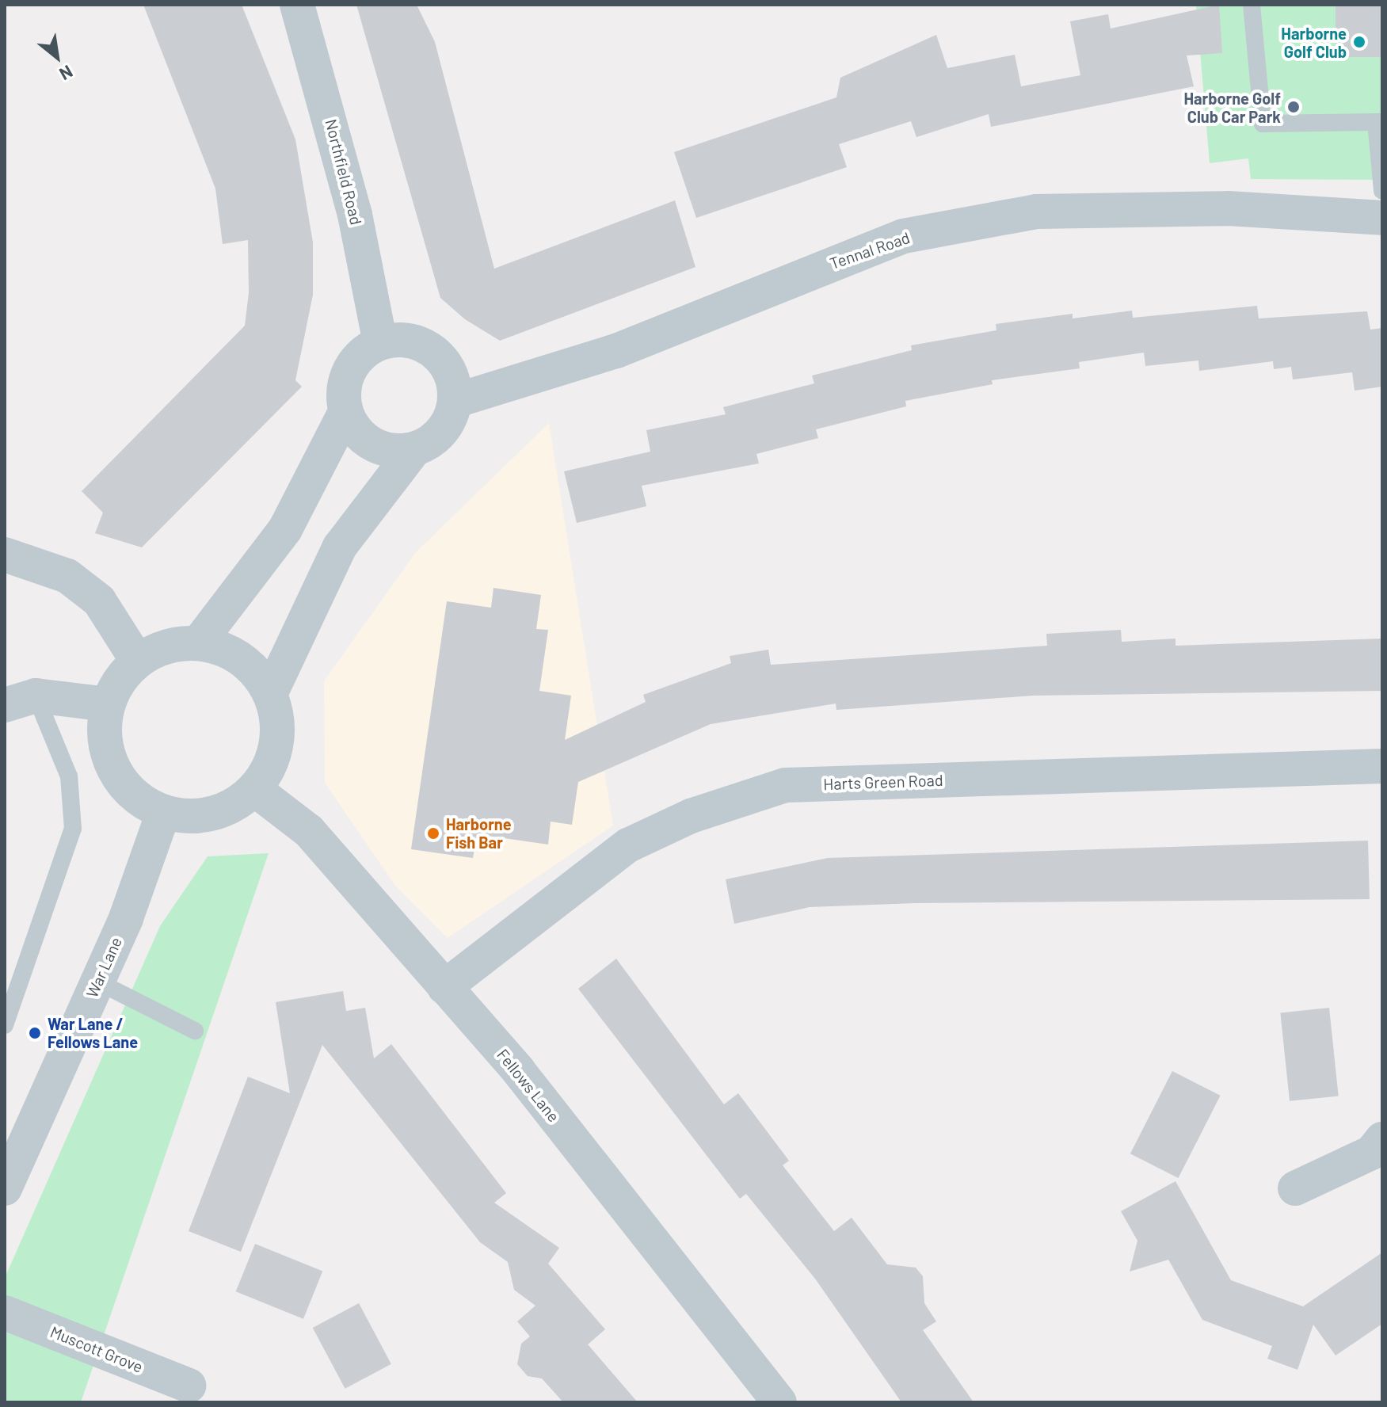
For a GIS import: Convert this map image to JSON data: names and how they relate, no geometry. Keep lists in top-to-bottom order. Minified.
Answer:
{"streets":{"street":["Northfield Road","Tennal Road","Harts Green Road","War Lane","Fellows Lane","Muscott Grove"]},"crossings":[["Northfield Road","Tennal Road"],["Harts Green Road","Fellows Lane"],["War Lane","Fellows Lane"]],"places":["Harborne Golf Club","Harborne Golf Club Car Park","Harborne Fish Bar","War Lane / Fellows Lane"],"north":"bottom right"}
